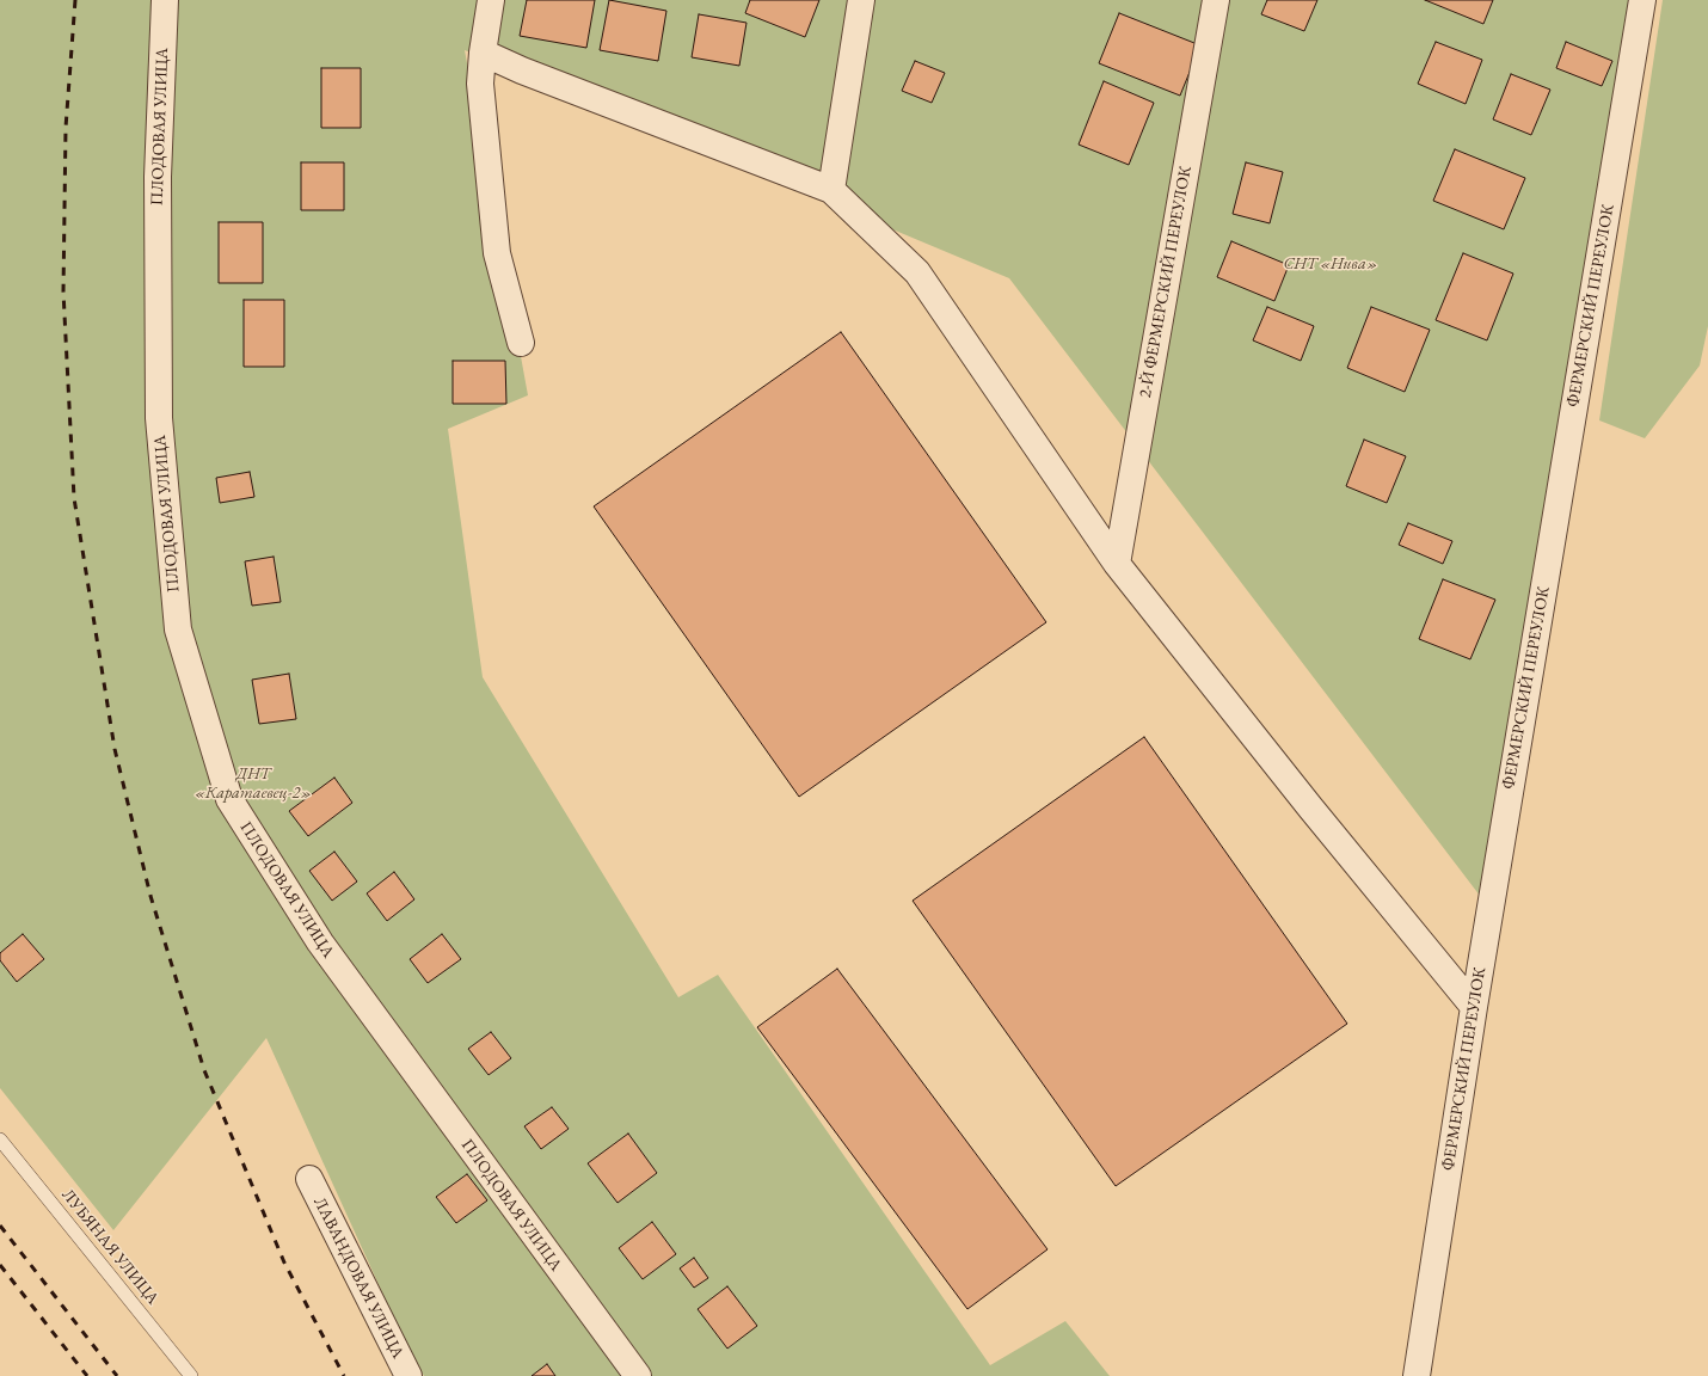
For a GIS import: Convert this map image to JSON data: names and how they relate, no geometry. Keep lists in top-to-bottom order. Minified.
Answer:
{"streets":{"street":["ПЛОДОВАЯ УЛИЦА","2-Й ФЕРМЕРСКИЙ ПЕРЕУЛОК","ФЕРМЕРСКИЙ ПЕРЕУЛОК","ЛАВАНДОВАЯ УЛИЦА"],"lane":["ЛУБЯНАЯ УЛИЦА"]},"parks":["СНТ «Нива»","ДНТ «Каратаевец-2»"]}
